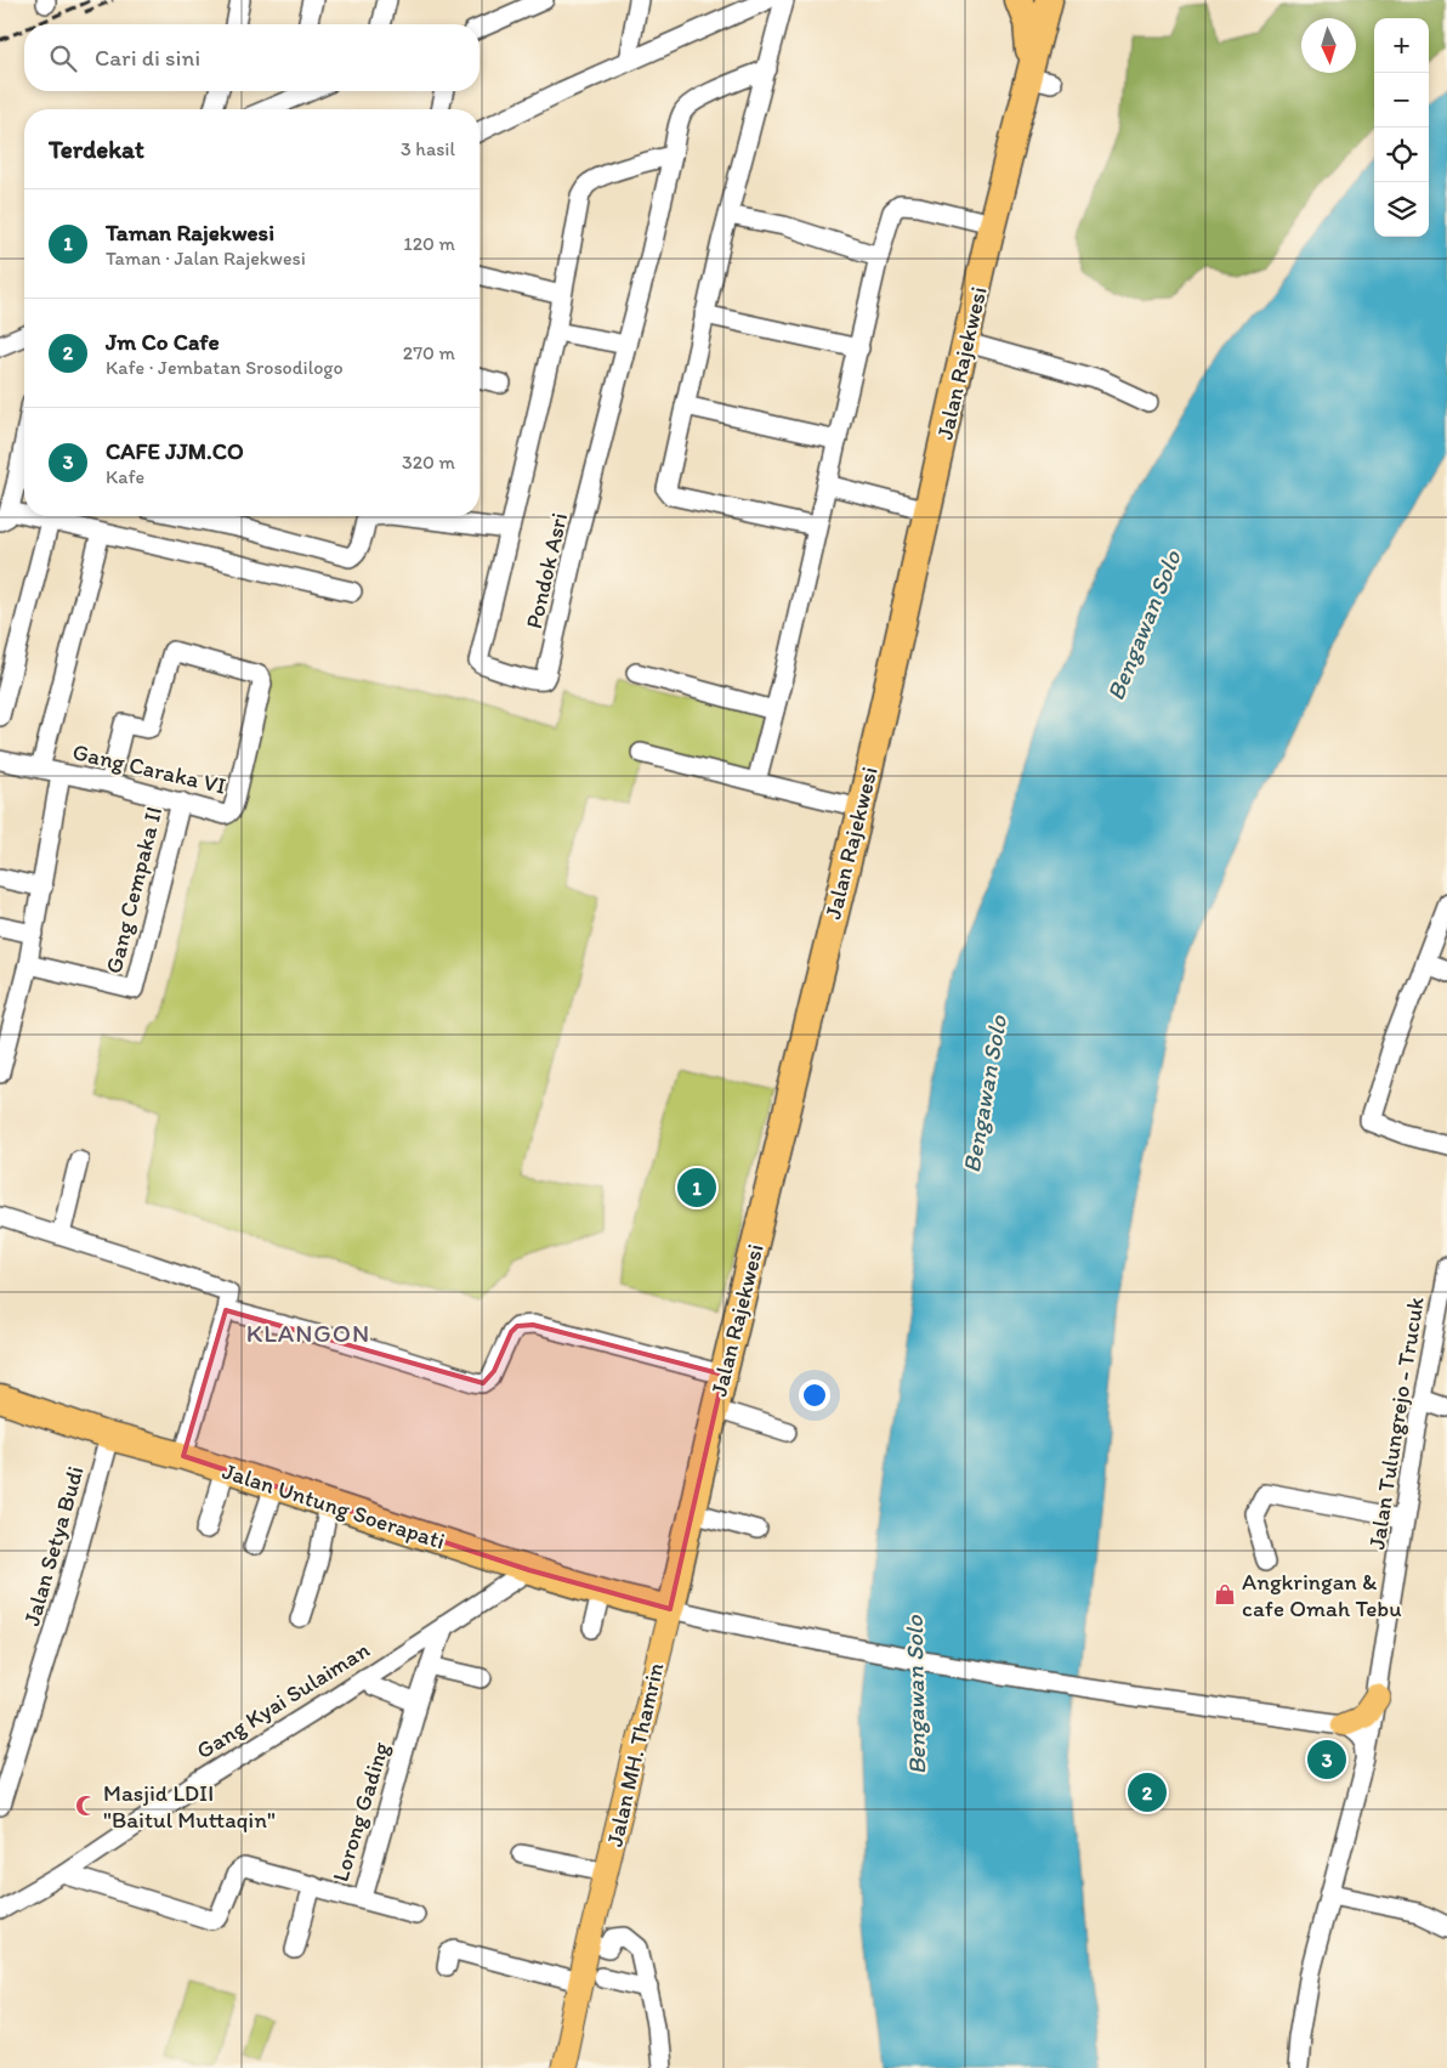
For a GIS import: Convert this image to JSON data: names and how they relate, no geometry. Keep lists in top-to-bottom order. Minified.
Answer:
{"streets":{"highway":["Jalan Rajekwesi","Jalan Untung Soerapati"],"main road":["Jalan MH. Thamrin"],"street":["Pondok Asri","Gang Caraka VI","Gang Cempaka II","Jalan Tulungrejo - Trucuk","Jalan Setya Budi","Gang Kyai Sulaiman","Lorong Gading"]},"crossings":[["Jalan Rajekwesi","Jalan Untung Soerapati"],["Jalan Rajekwesi","Jalan MH. Thamrin"],["Gang Caraka VI","Gang Cempaka II"],["Jalan Untung Soerapati","Jalan Setya Budi"],["Jalan Untung Soerapati","Gang Kyai Sulaiman"],["Jalan Untung Soerapati","Jalan MH. Thamrin"],["Gang Kyai Sulaiman","Lorong Gading"]],"districts":["KLANGON"],"water":["Bengawan Solo"],"places":{"shop":["Angkringan & cafe Omah Tebu"],"mosque":["Masjid LDII \"Baitul Muttaqin\""]},"north":"bottom","page":{"map_buttons":["+","−"],"search":"Cari di sini","heading":["Terdekat","3 hasil"],"list":[{"mark":"1","name":"Taman Rajekwesi","note":"Taman · Jalan Rajekwesi","value":"120 m"},{"mark":"2","name":"Jm Co Cafe","note":"Kafe · Jembatan Srosodilogo","value":"270 m"},{"mark":"3","name":"CAFE JJM.CO","note":"Kafe","value":"320 m"}],"pins":["1","3","2"]}}
